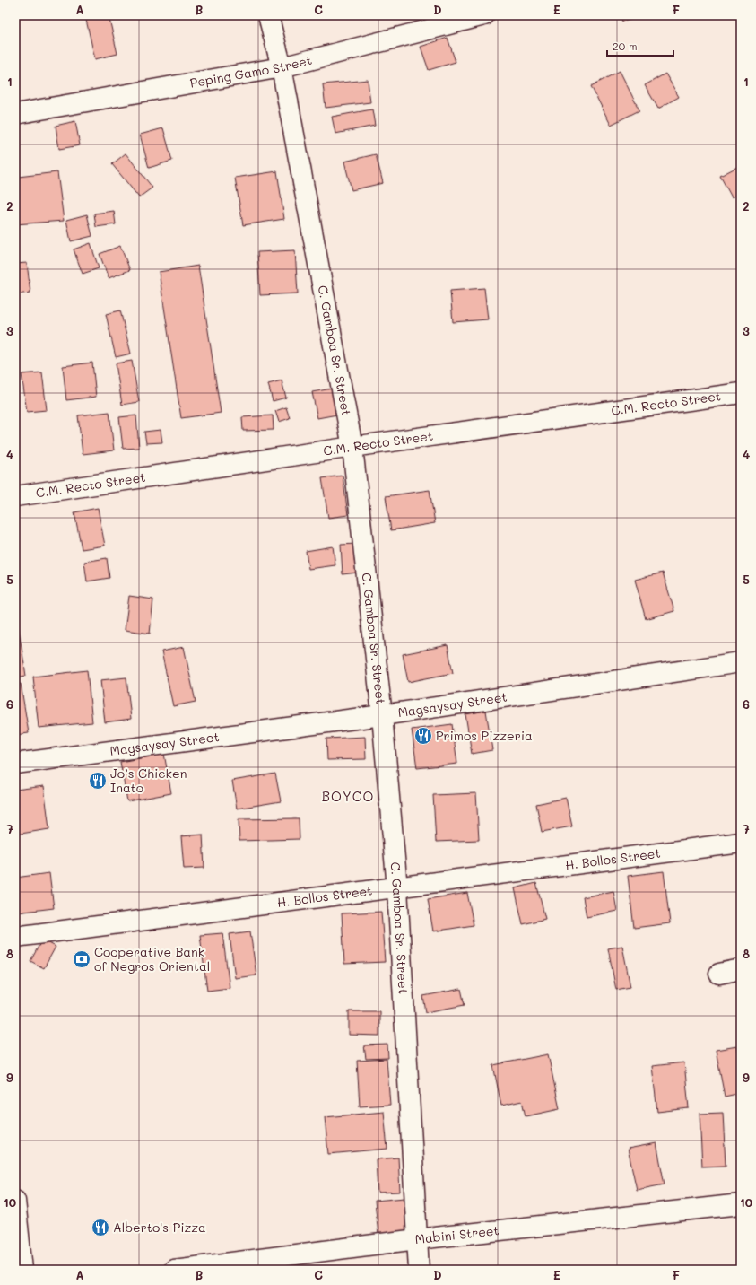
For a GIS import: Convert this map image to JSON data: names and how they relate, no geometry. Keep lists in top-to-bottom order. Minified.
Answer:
{"streets":{"street":["Peping Gamo Street","C. Gamboa Sr. Street","C.M. Recto Street","Magsaysay Street","H. Bollos Street","Mabini Street"]},"crossings":[["Peping Gamo Street","C. Gamboa Sr. Street"],["C. Gamboa Sr. Street","C.M. Recto Street"],["C. Gamboa Sr. Street","Magsaysay Street"],["C. Gamboa Sr. Street","H. Bollos Street"],["C. Gamboa Sr. Street","Mabini Street"]],"districts":["BOYCO"],"places":{"restaurant":["Primos Pizzeria","Jo’s Chicken Inato","Alberto's Pizza"],"bank":["Cooperative Bank of Negros Oriental"]},"scale_bar":"20 m","grid":{"columns":["A","B","C","D","E","F"],"rows":["1","2","3","4","5","6","7","8","9","10"]}}
